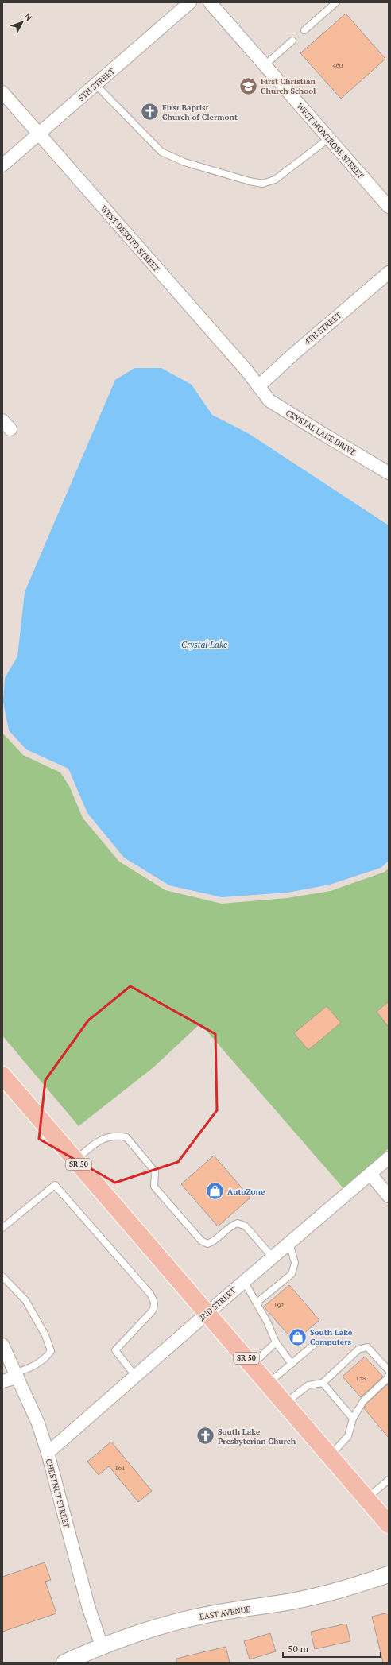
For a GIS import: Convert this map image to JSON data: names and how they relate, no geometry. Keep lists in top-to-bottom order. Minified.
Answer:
{"streets":{"highway":["SR 50"],"street":["5TH STREET","WEST MONTROSE STREET","WEST DESOTO STREET","4TH STREET","CRYSTAL LAKE DRIVE","2ND STREET","CHESTNUT STREET","EAST AVENUE"]},"crossings":[["5TH STREET","WEST DESOTO STREET"],["WEST DESOTO STREET","4TH STREET"],["WEST DESOTO STREET","CRYSTAL LAKE DRIVE"],["4TH STREET","CRYSTAL LAKE DRIVE"],["SR 50","2ND STREET"],["2ND STREET","CHESTNUT STREET"],["CHESTNUT STREET","EAST AVENUE"]],"water":["Crystal Lake"],"places":{"school or university":["First Christian Church School"],"church":["First Baptist Church of Clermont","South Lake Presbyterian Church"],"shop":["AutoZone","South Lake Computers"]},"house_numbers":["460","192","158","161"],"scale_bar":"50 m","north":"top right"}
